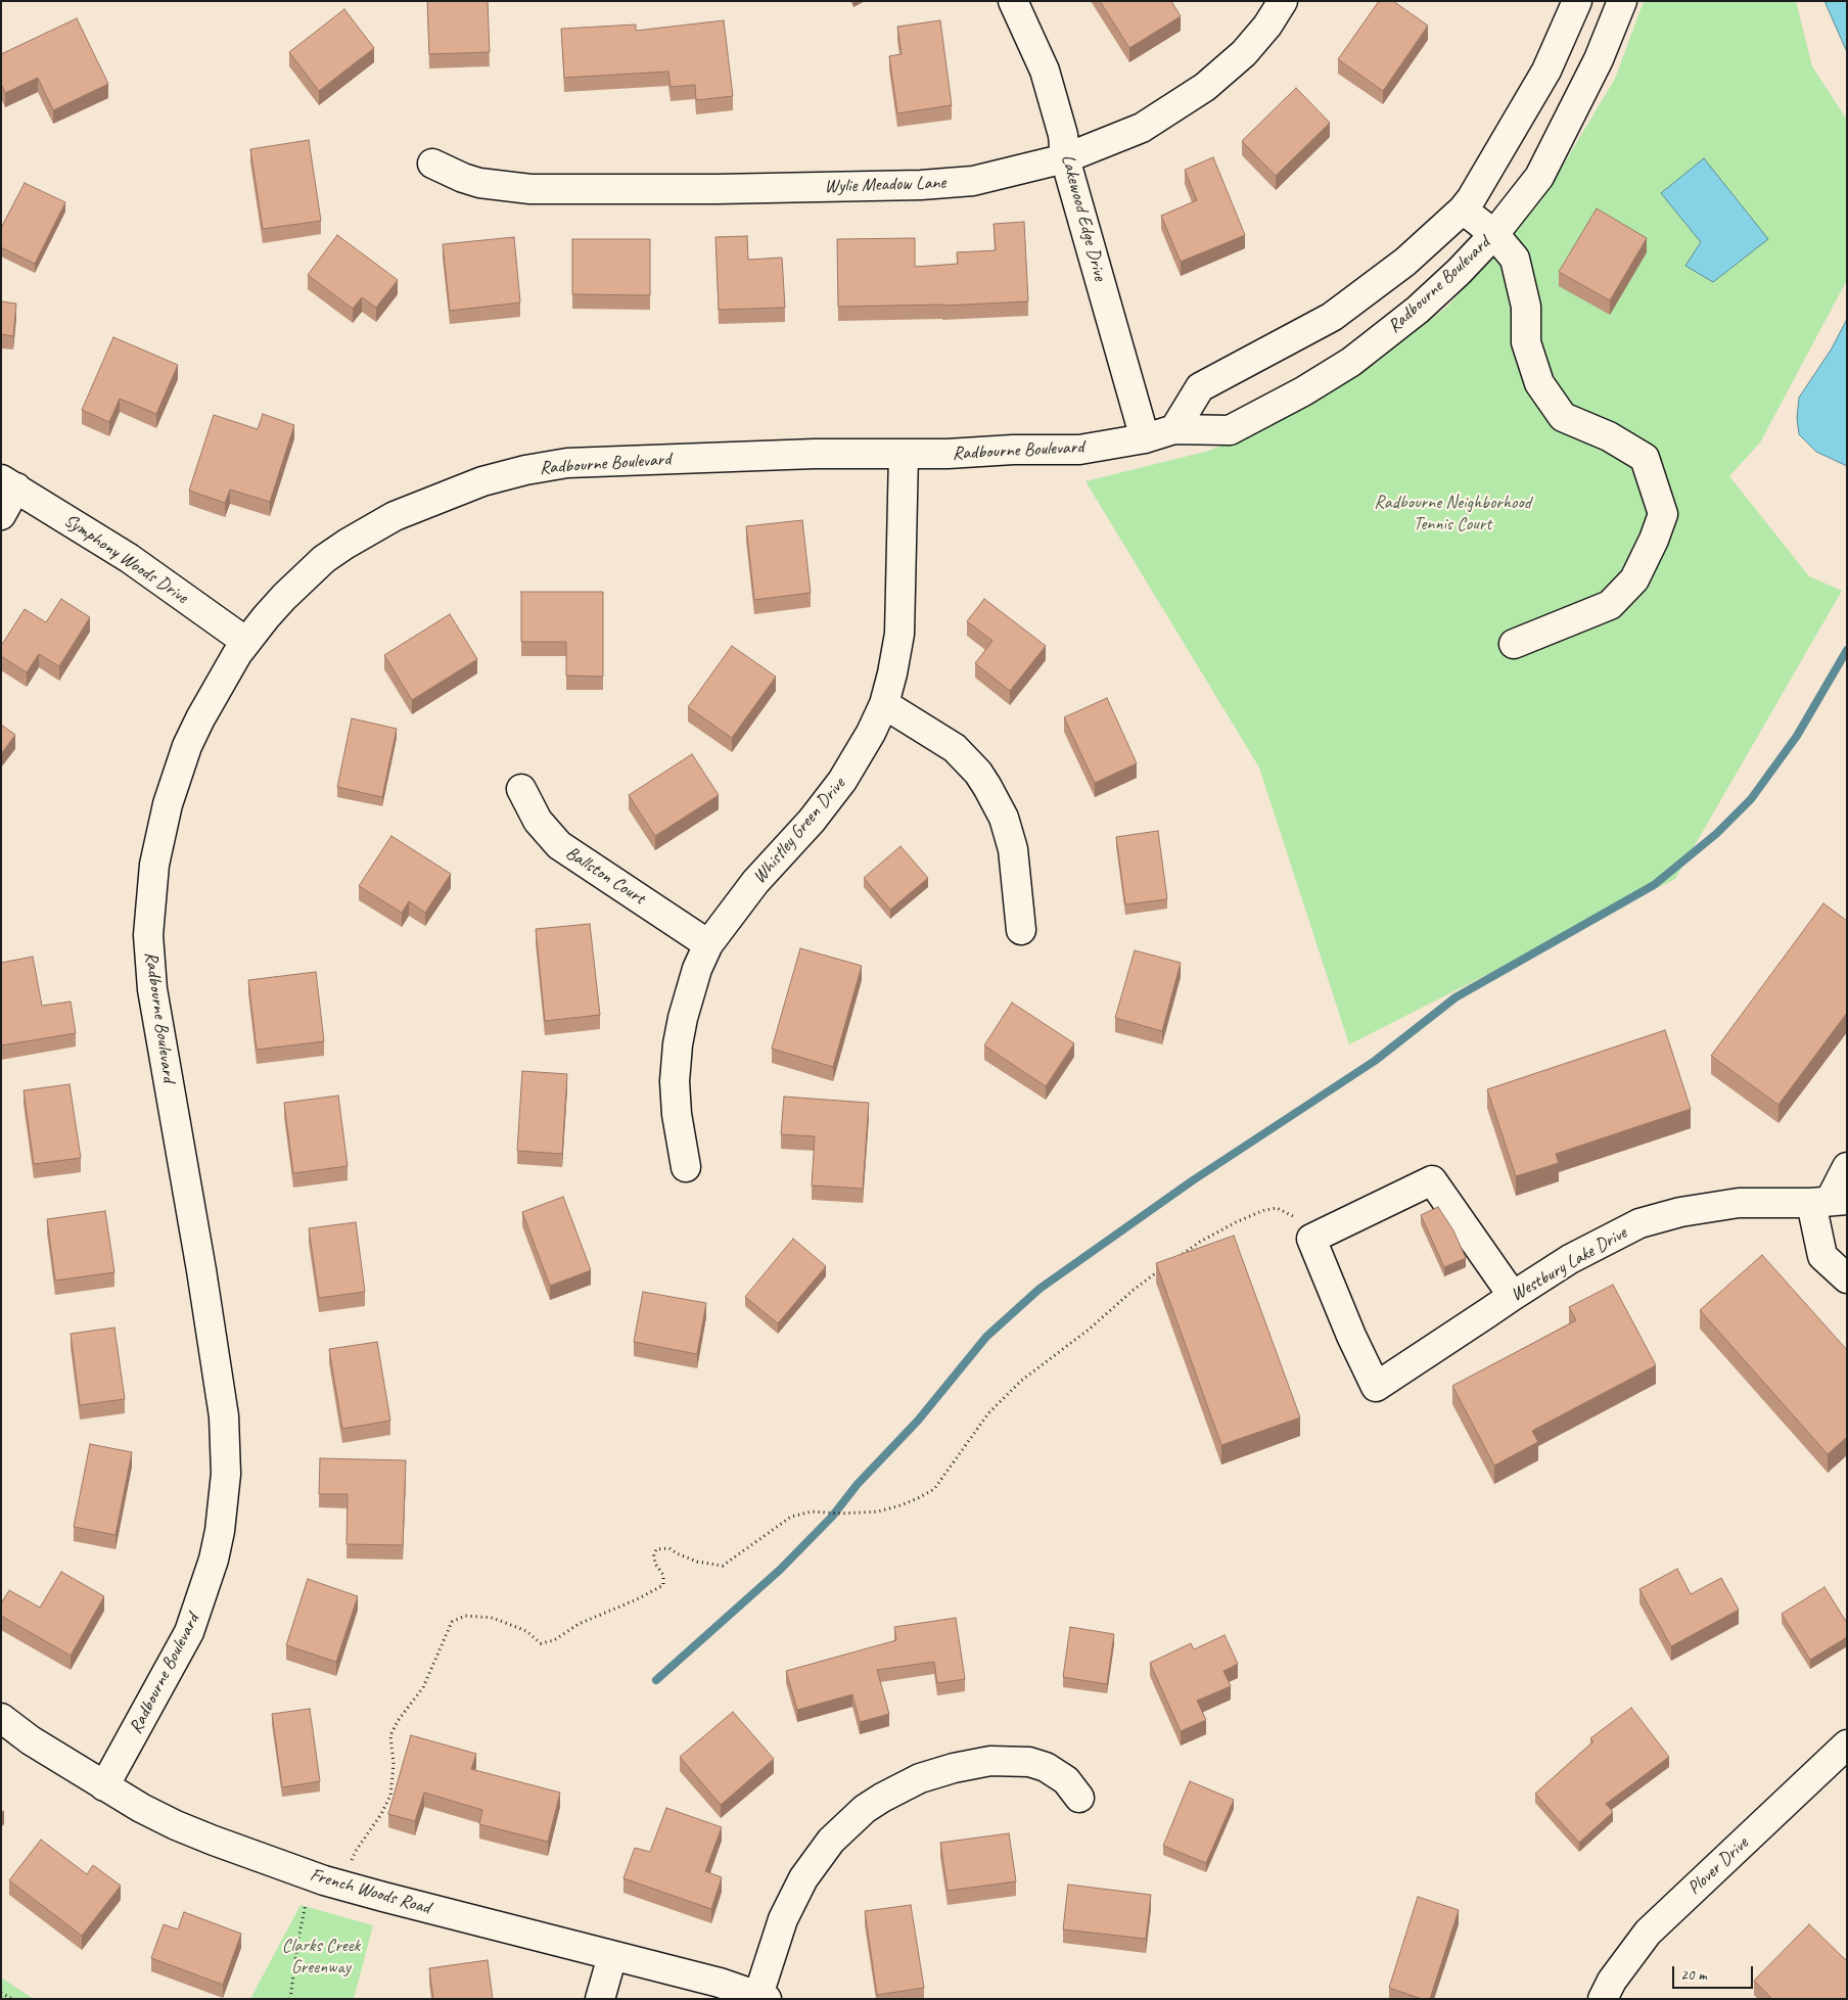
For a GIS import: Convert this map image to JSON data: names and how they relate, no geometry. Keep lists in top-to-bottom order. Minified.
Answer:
{"streets":{"street":["Wylie Meadow Lane","Lakewood Edge Drive","Radbourne Boulevard","Symphony Woods Drive","Whistley Green Drive","Ballston Court","Westbury Lake Drive","Plover Drive","French Woods Road"]},"crossings":[["Wylie Meadow Lane","Lakewood Edge Drive"],["Lakewood Edge Drive","Radbourne Boulevard"],["Radbourne Boulevard","Symphony Woods Drive"],["Radbourne Boulevard","Whistley Green Drive"],["Radbourne Boulevard","French Woods Road"],["Whistley Green Drive","Ballston Court"]],"parks":["Radbourne Neighborhood Tennis Court","Clarks Creek Greenway"],"scale_bar":"20 m"}
